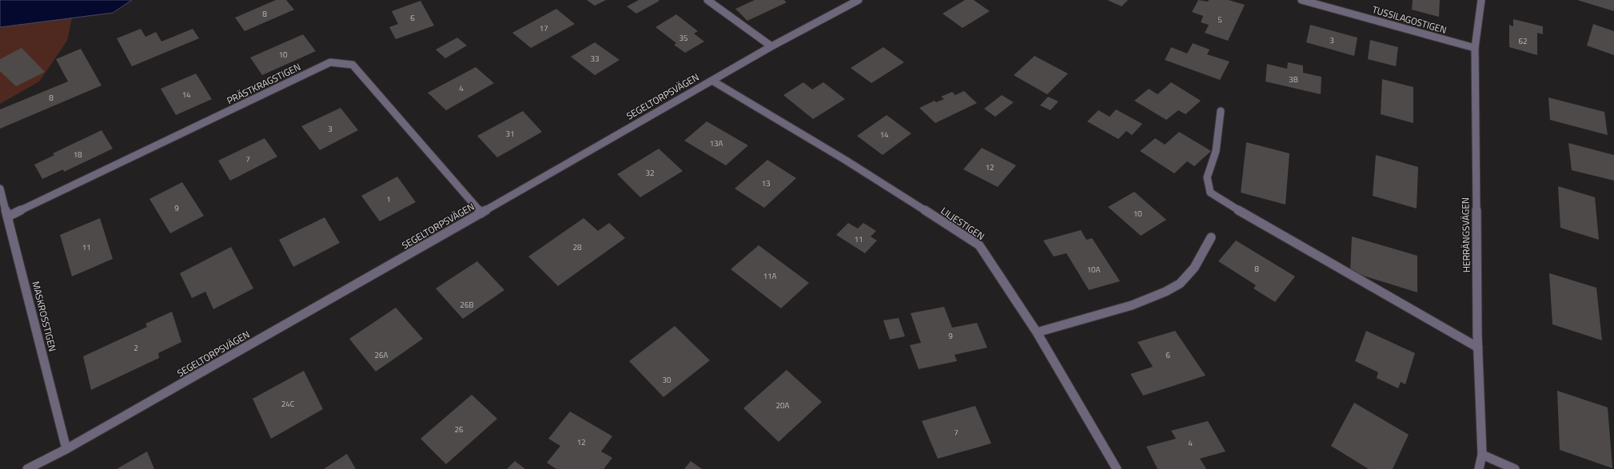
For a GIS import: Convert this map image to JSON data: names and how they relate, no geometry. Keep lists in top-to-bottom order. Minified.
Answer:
{"streets":{"street":["TUSSILAGOSTIGEN","PRÄSTKRAGSTIGEN","SEGELTORPSVÄGEN","LILJESTIGEN","HERRÄNGSVÄGEN","MASKROSSTIGEN"]},"crossings":[["TUSSILAGOSTIGEN","HERRÄNGSVÄGEN"],["PRÄSTKRAGSTIGEN","SEGELTORPSVÄGEN"],["PRÄSTKRAGSTIGEN","MASKROSSTIGEN"],["SEGELTORPSVÄGEN","LILJESTIGEN"],["SEGELTORPSVÄGEN","MASKROSSTIGEN"]],"house_numbers":["8","6","5","17","35","3","62","10","33","3B","4","14","8","3","31","14","13A","18","7","12","32","13","1","9","10","11","11","28","8","10A","11A","26B","9","2","26A","6","30","24C","20A","26","7","12","4"]}
